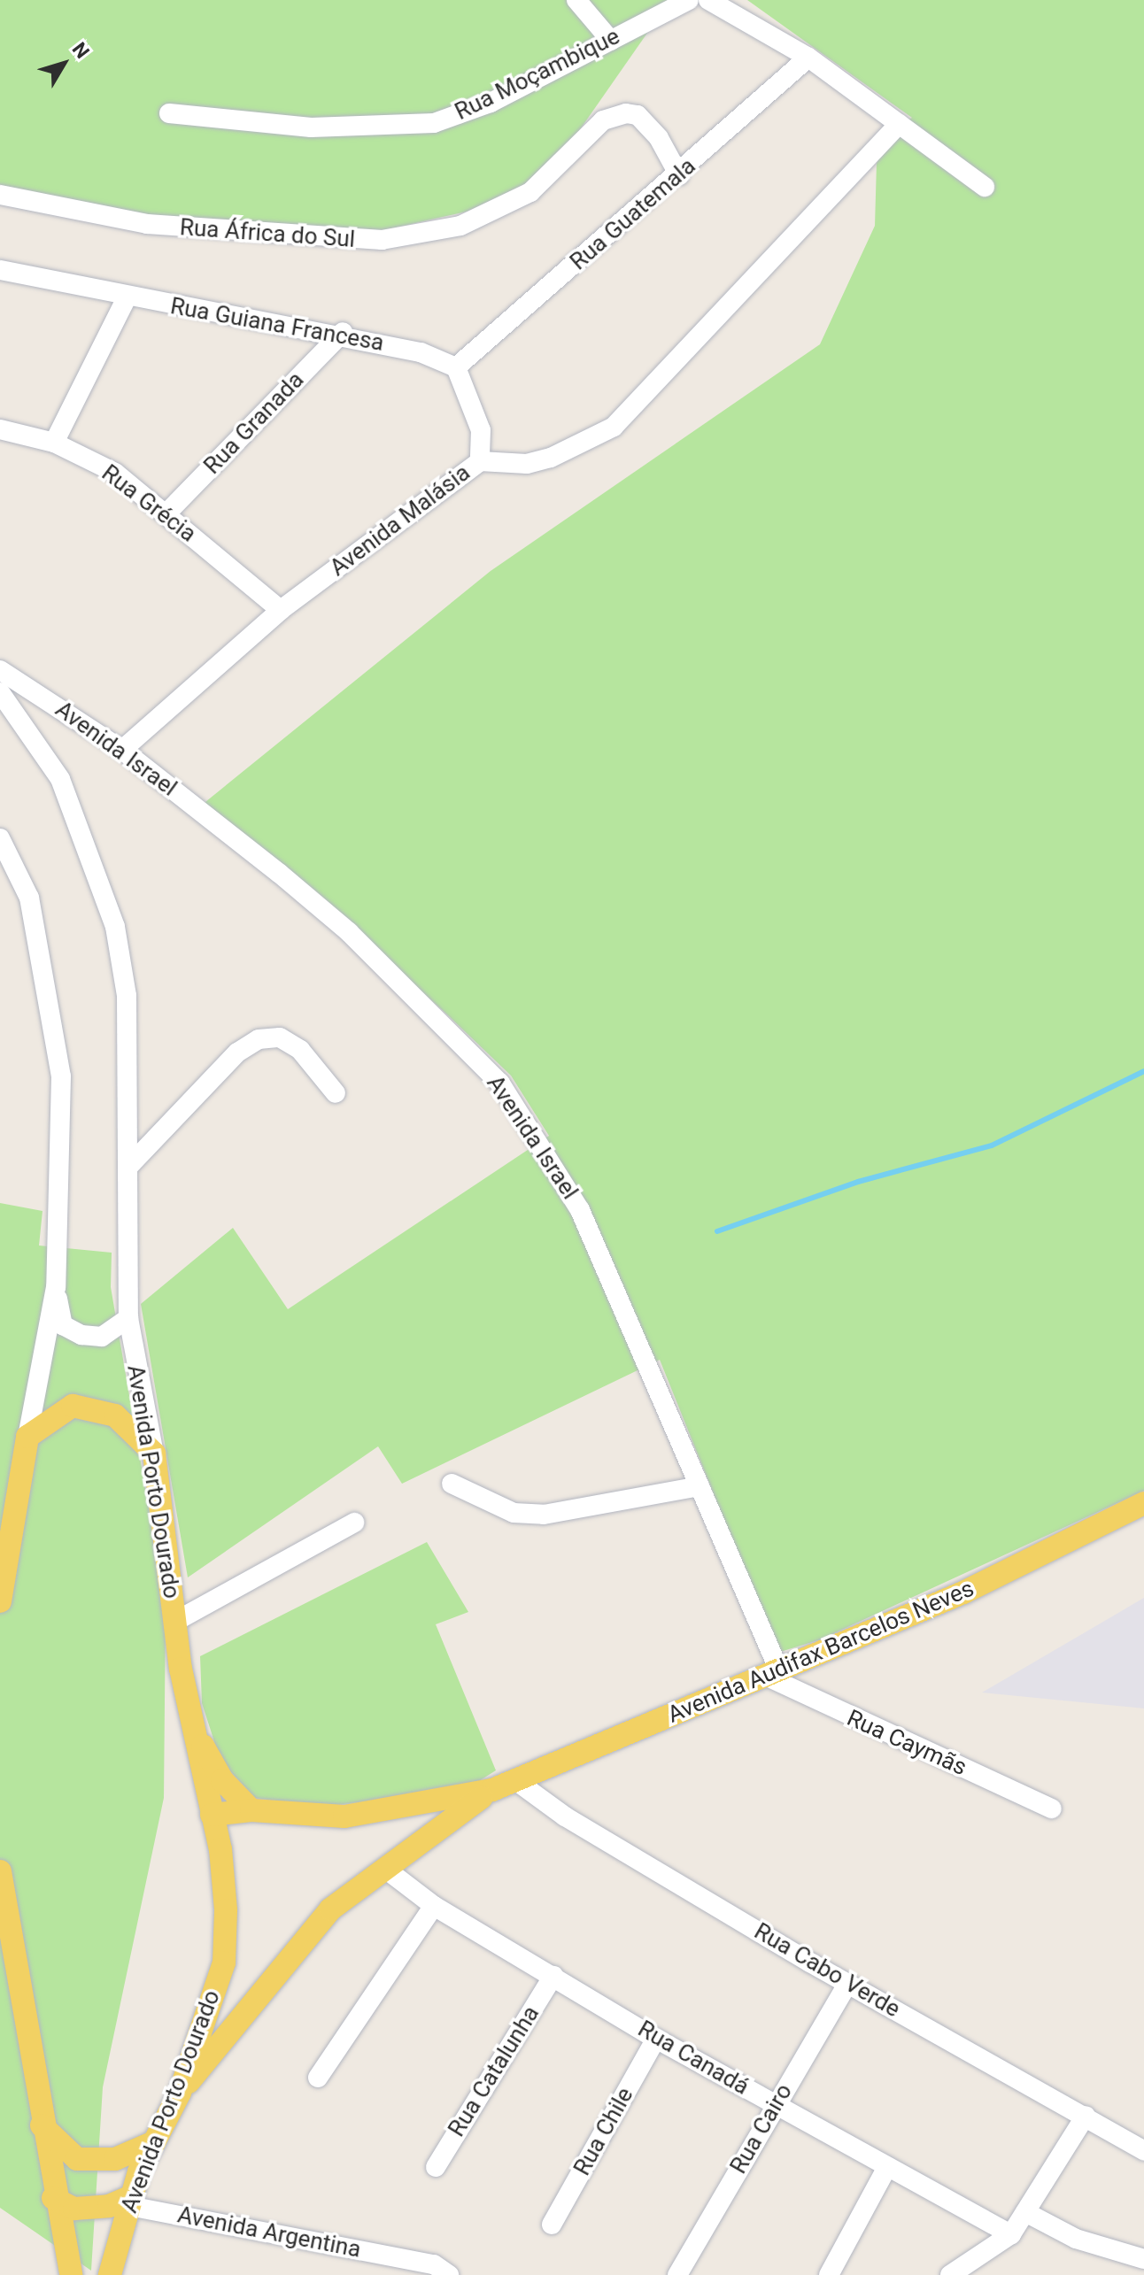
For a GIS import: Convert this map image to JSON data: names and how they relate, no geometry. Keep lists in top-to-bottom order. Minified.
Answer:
{"streets":{"main road":["Avenida Porto Dourado","Avenida Audifax Barcelos Neves"],"street":["Rua Moçambique","Rua Guatemala","Rua África do Sul","Rua Guiana Francesa","Rua Granada","Rua Grécia","Avenida Malásia","Avenida Israel","Rua Caymãs","Rua Cabo Verde","Rua Canadá","Rua Catalunha","Rua Cairo","Rua Chile","Avenida Argentina"]},"crossings":[["Rua Guatemala","Rua África do Sul"],["Rua Guatemala","Rua Guiana Francesa"],["Rua Guiana Francesa","Rua Granada"],["Rua Granada","Rua Grécia"],["Rua Grécia","Avenida Malásia"],["Avenida Malásia","Avenida Israel"],["Avenida Israel","Avenida Audifax Barcelos Neves"],["Avenida Israel","Rua Caymãs"],["Avenida Porto Dourado","Avenida Audifax Barcelos Neves"],["Avenida Porto Dourado","Avenida Argentina"],["Avenida Audifax Barcelos Neves","Rua Caymãs"],["Avenida Audifax Barcelos Neves","Rua Cabo Verde"],["Avenida Audifax Barcelos Neves","Rua Canadá"],["Rua Cabo Verde","Rua Cairo"],["Rua Canadá","Rua Catalunha"],["Rua Canadá","Rua Cairo"],["Rua Canadá","Rua Chile"]],"north":"top right"}
